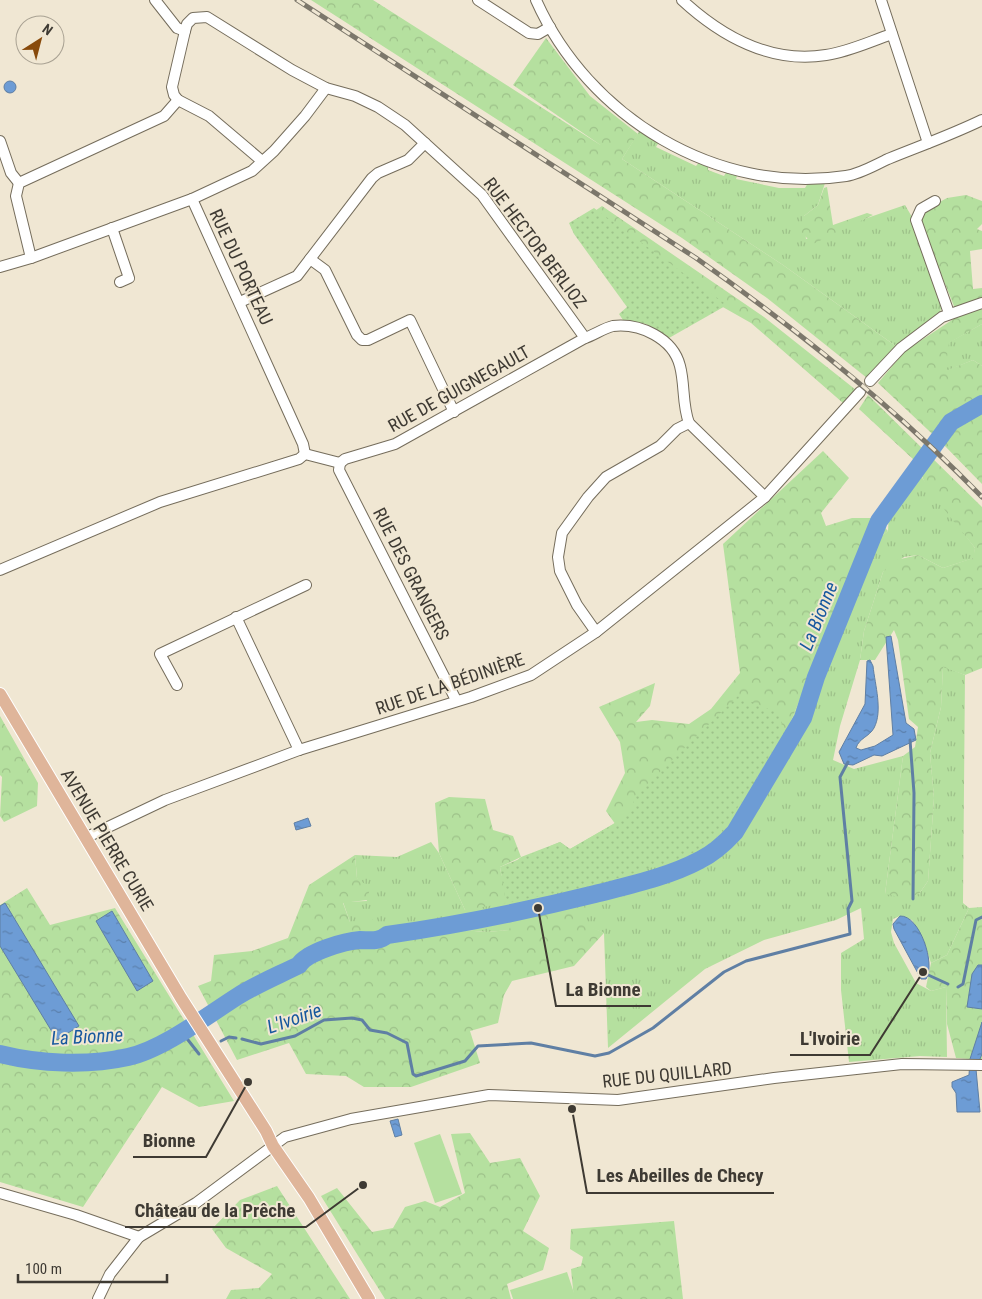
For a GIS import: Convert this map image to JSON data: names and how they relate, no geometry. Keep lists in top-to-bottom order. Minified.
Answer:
{"streets":{"main road":["AVENUE PIERRE CURIE"],"street":["RUE HECTOR BERLIOZ","RUE DU PORTEAU","RUE DE GUIGNEGAULT","RUE DES GRANGERS","RUE DE LA BÉDINIÈRE","RUE DU QUILLARD"]},"crossings":[["RUE HECTOR BERLIOZ","RUE DE GUIGNEGAULT"],["RUE DE GUIGNEGAULT","RUE DES GRANGERS"],["RUE DES GRANGERS","RUE DE LA BÉDINIÈRE"],["RUE DE LA BÉDINIÈRE","AVENUE PIERRE CURIE"],["AVENUE PIERRE CURIE","RUE DU QUILLARD"]],"water":["La Bionne","L'Ivoirie"],"places":["La Bionne","L'Ivoirie","Bionne","Les Abeilles de Checy","Château de la Prêche"],"scale_bar":"100 m","north":"top right"}
